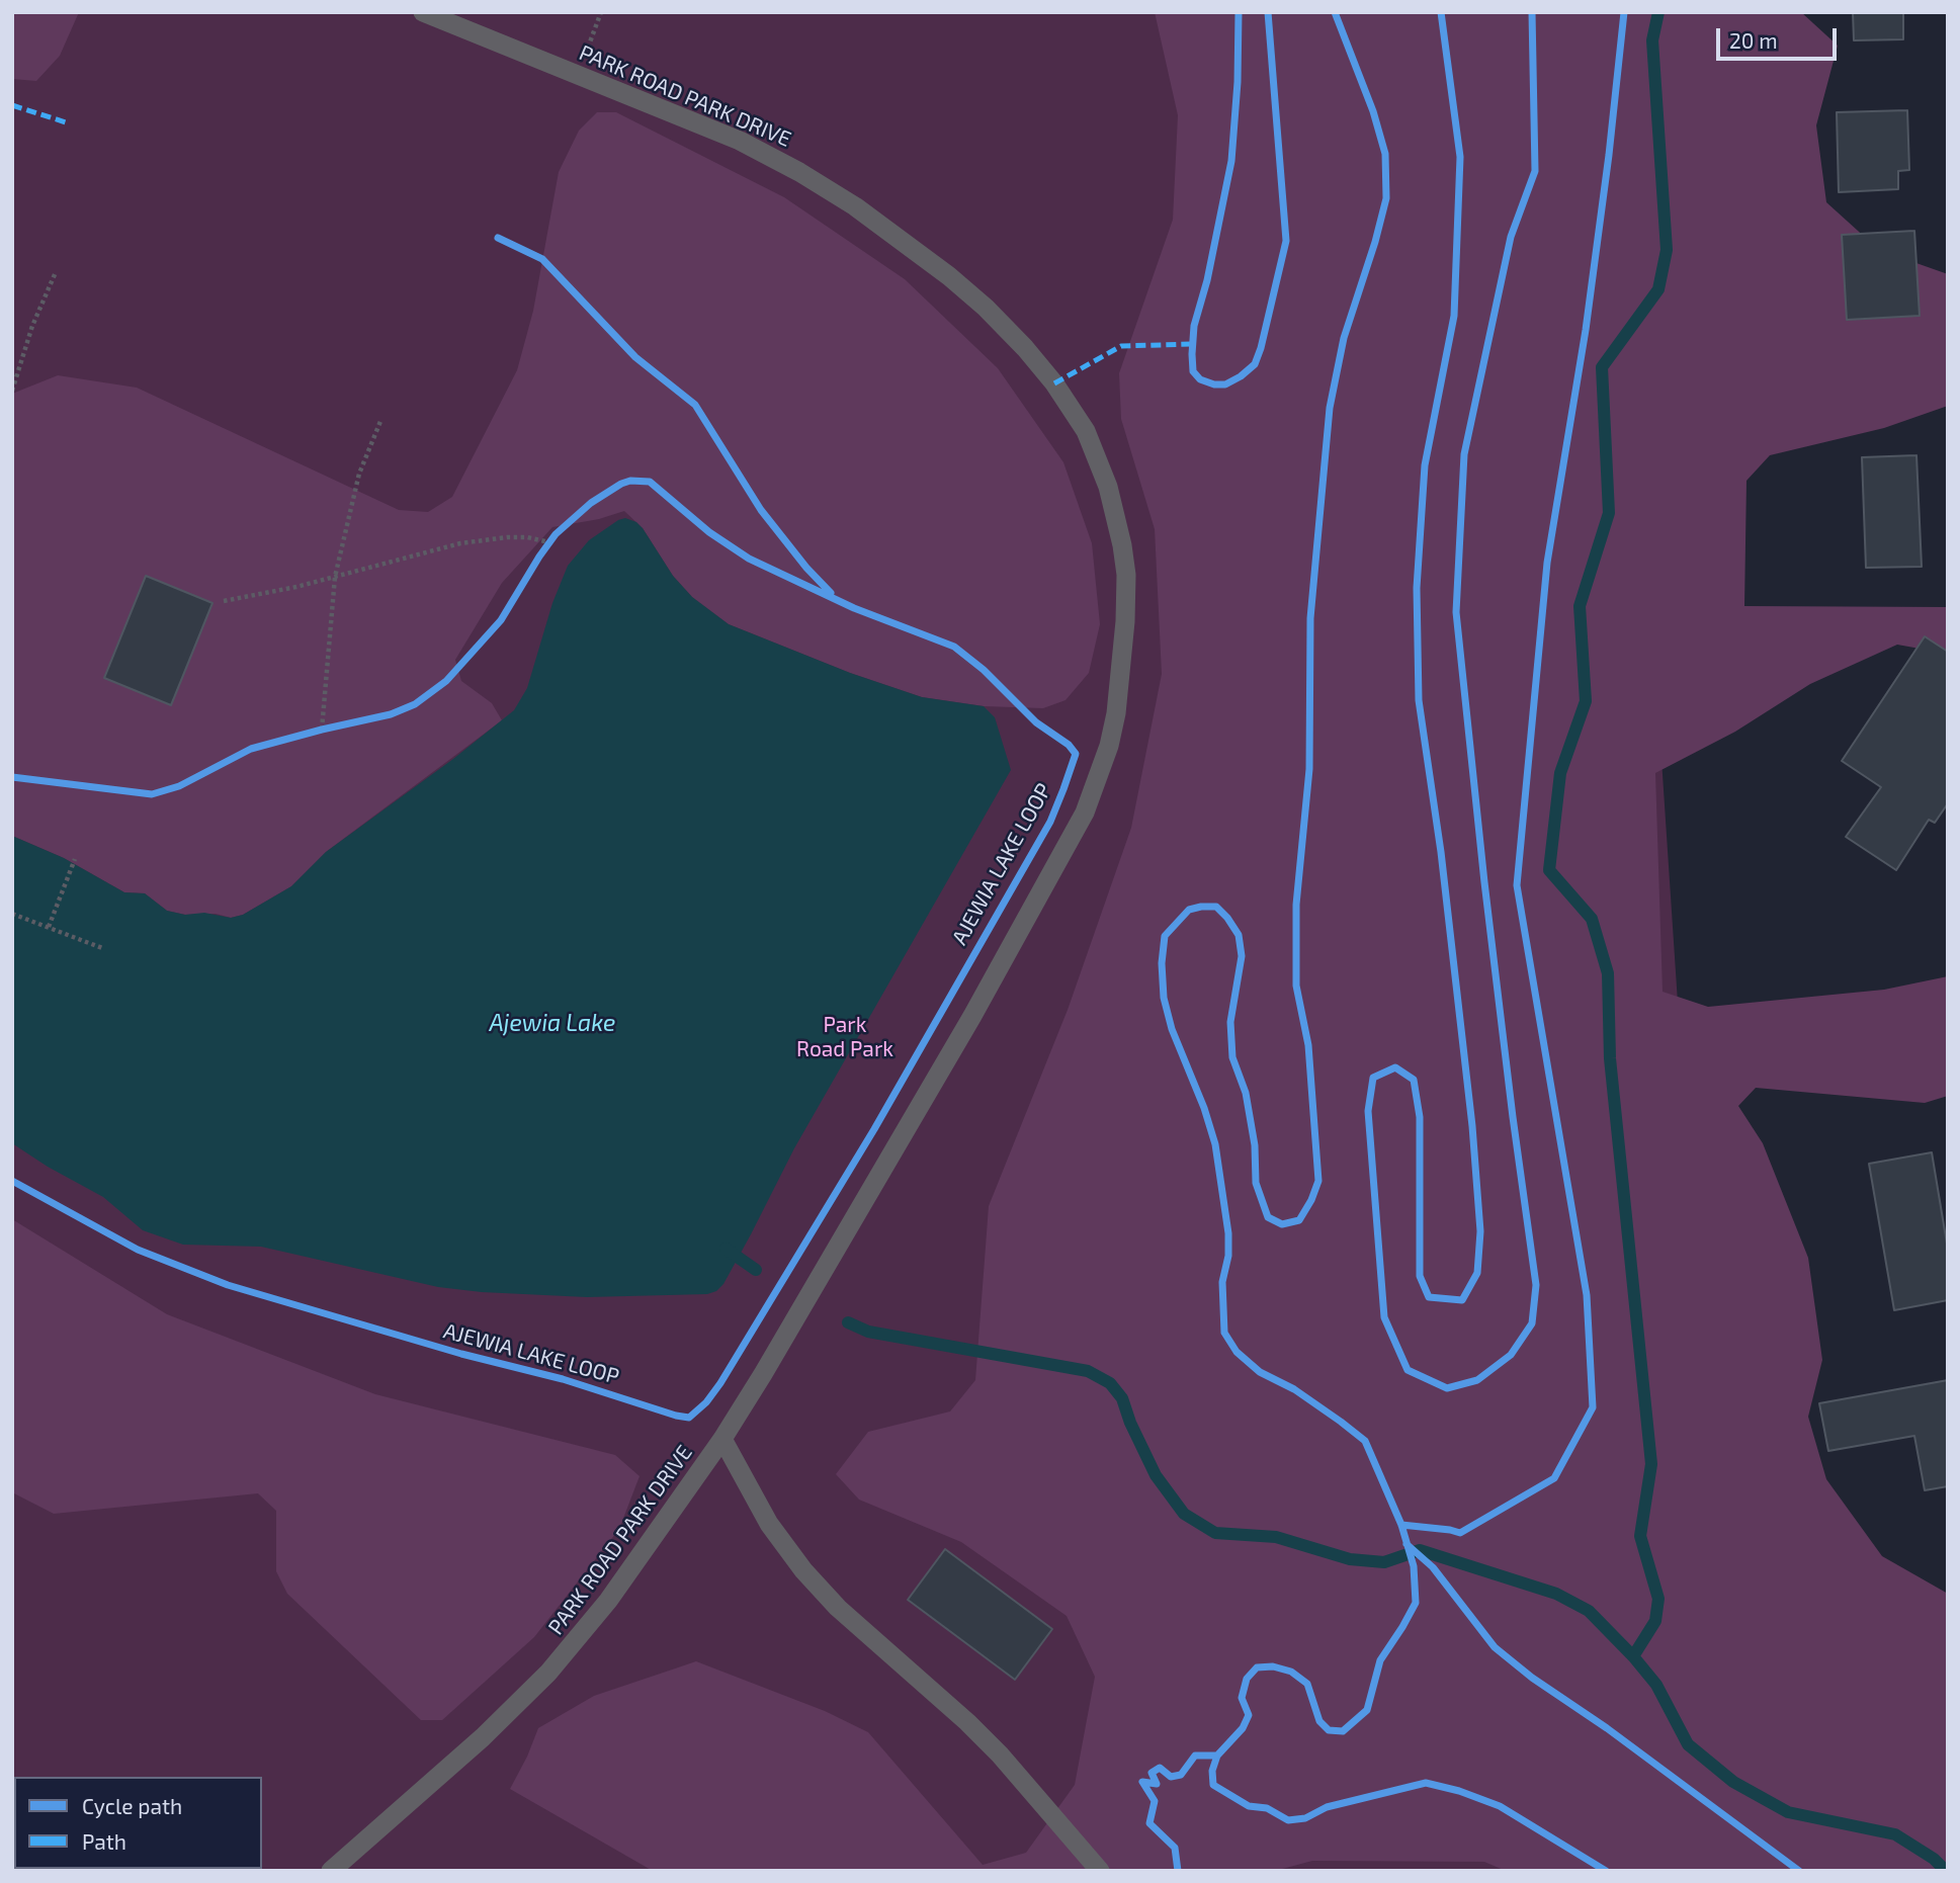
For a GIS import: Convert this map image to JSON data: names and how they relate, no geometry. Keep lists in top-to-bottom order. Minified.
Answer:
{"streets":{"lane":["PARK ROAD PARK DRIVE"],"cycle path":["AJEWIA LAKE LOOP"]},"water":["Ajewia Lake"],"parks":["Park Road Park"],"legend":["Cycle path","Path"],"scale_bar":"20 m"}
